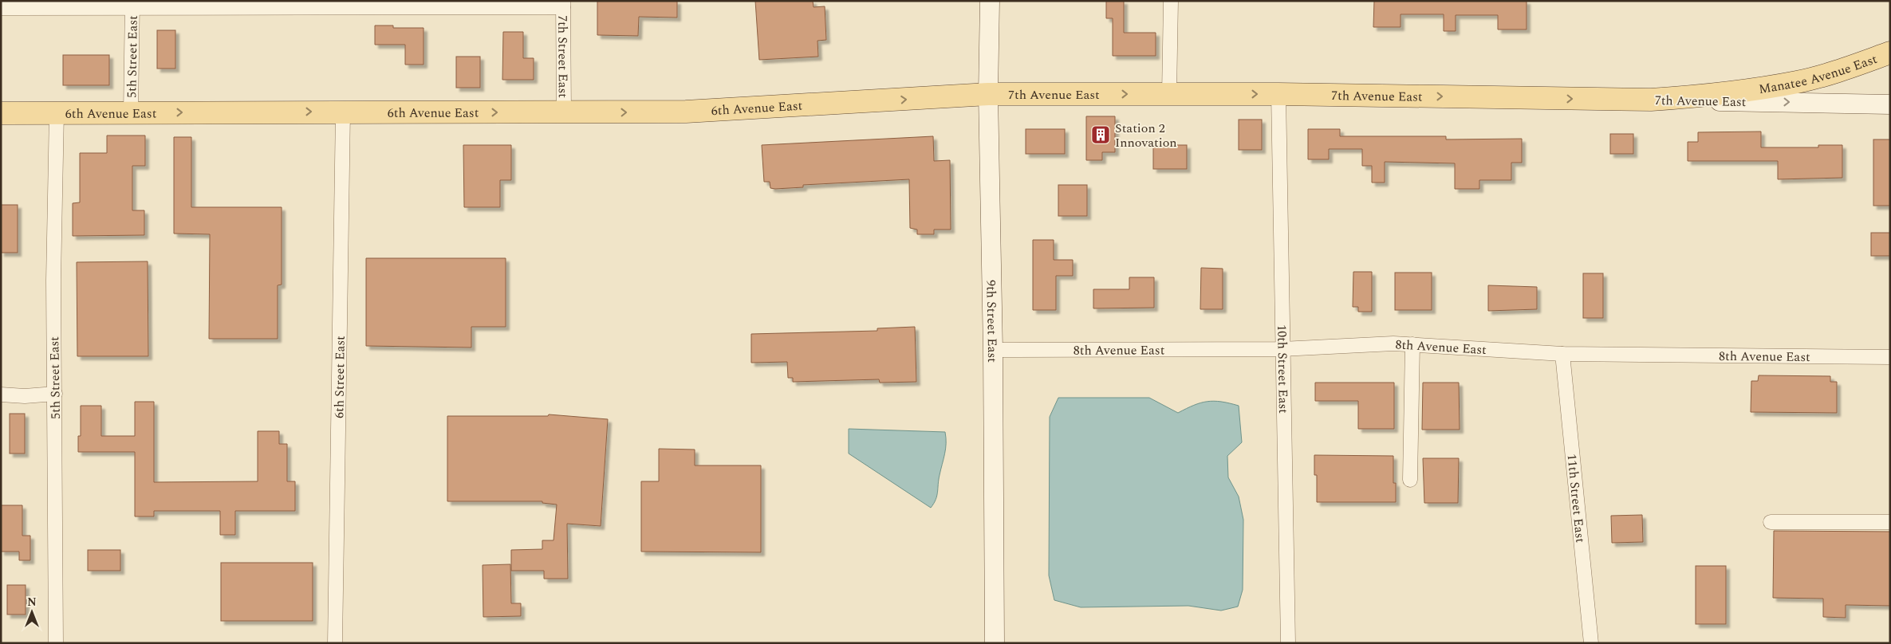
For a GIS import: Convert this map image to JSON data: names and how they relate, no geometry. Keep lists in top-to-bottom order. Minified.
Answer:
{"streets":{"main road":["Manatee Avenue East","7th Avenue East","6th Avenue East"],"street":["5th Street East","7th Street East","9th Street East","8th Avenue East","10th Street East","6th Street East","11th Street East"]},"crossings":[["5th Street East","6th Avenue East"],["7th Street East","6th Avenue East"],["Manatee Avenue East","7th Avenue East"],["7th Avenue East","6th Avenue East"],["7th Avenue East","9th Street East"],["7th Avenue East","10th Street East"],["6th Avenue East","6th Street East"],["9th Street East","8th Avenue East"],["8th Avenue East","10th Street East"],["8th Avenue East","11th Street East"]],"one_way":["7th Avenue East","6th Avenue East"],"places":{"building":["Station 2 Innovation"]},"north":"top"}
